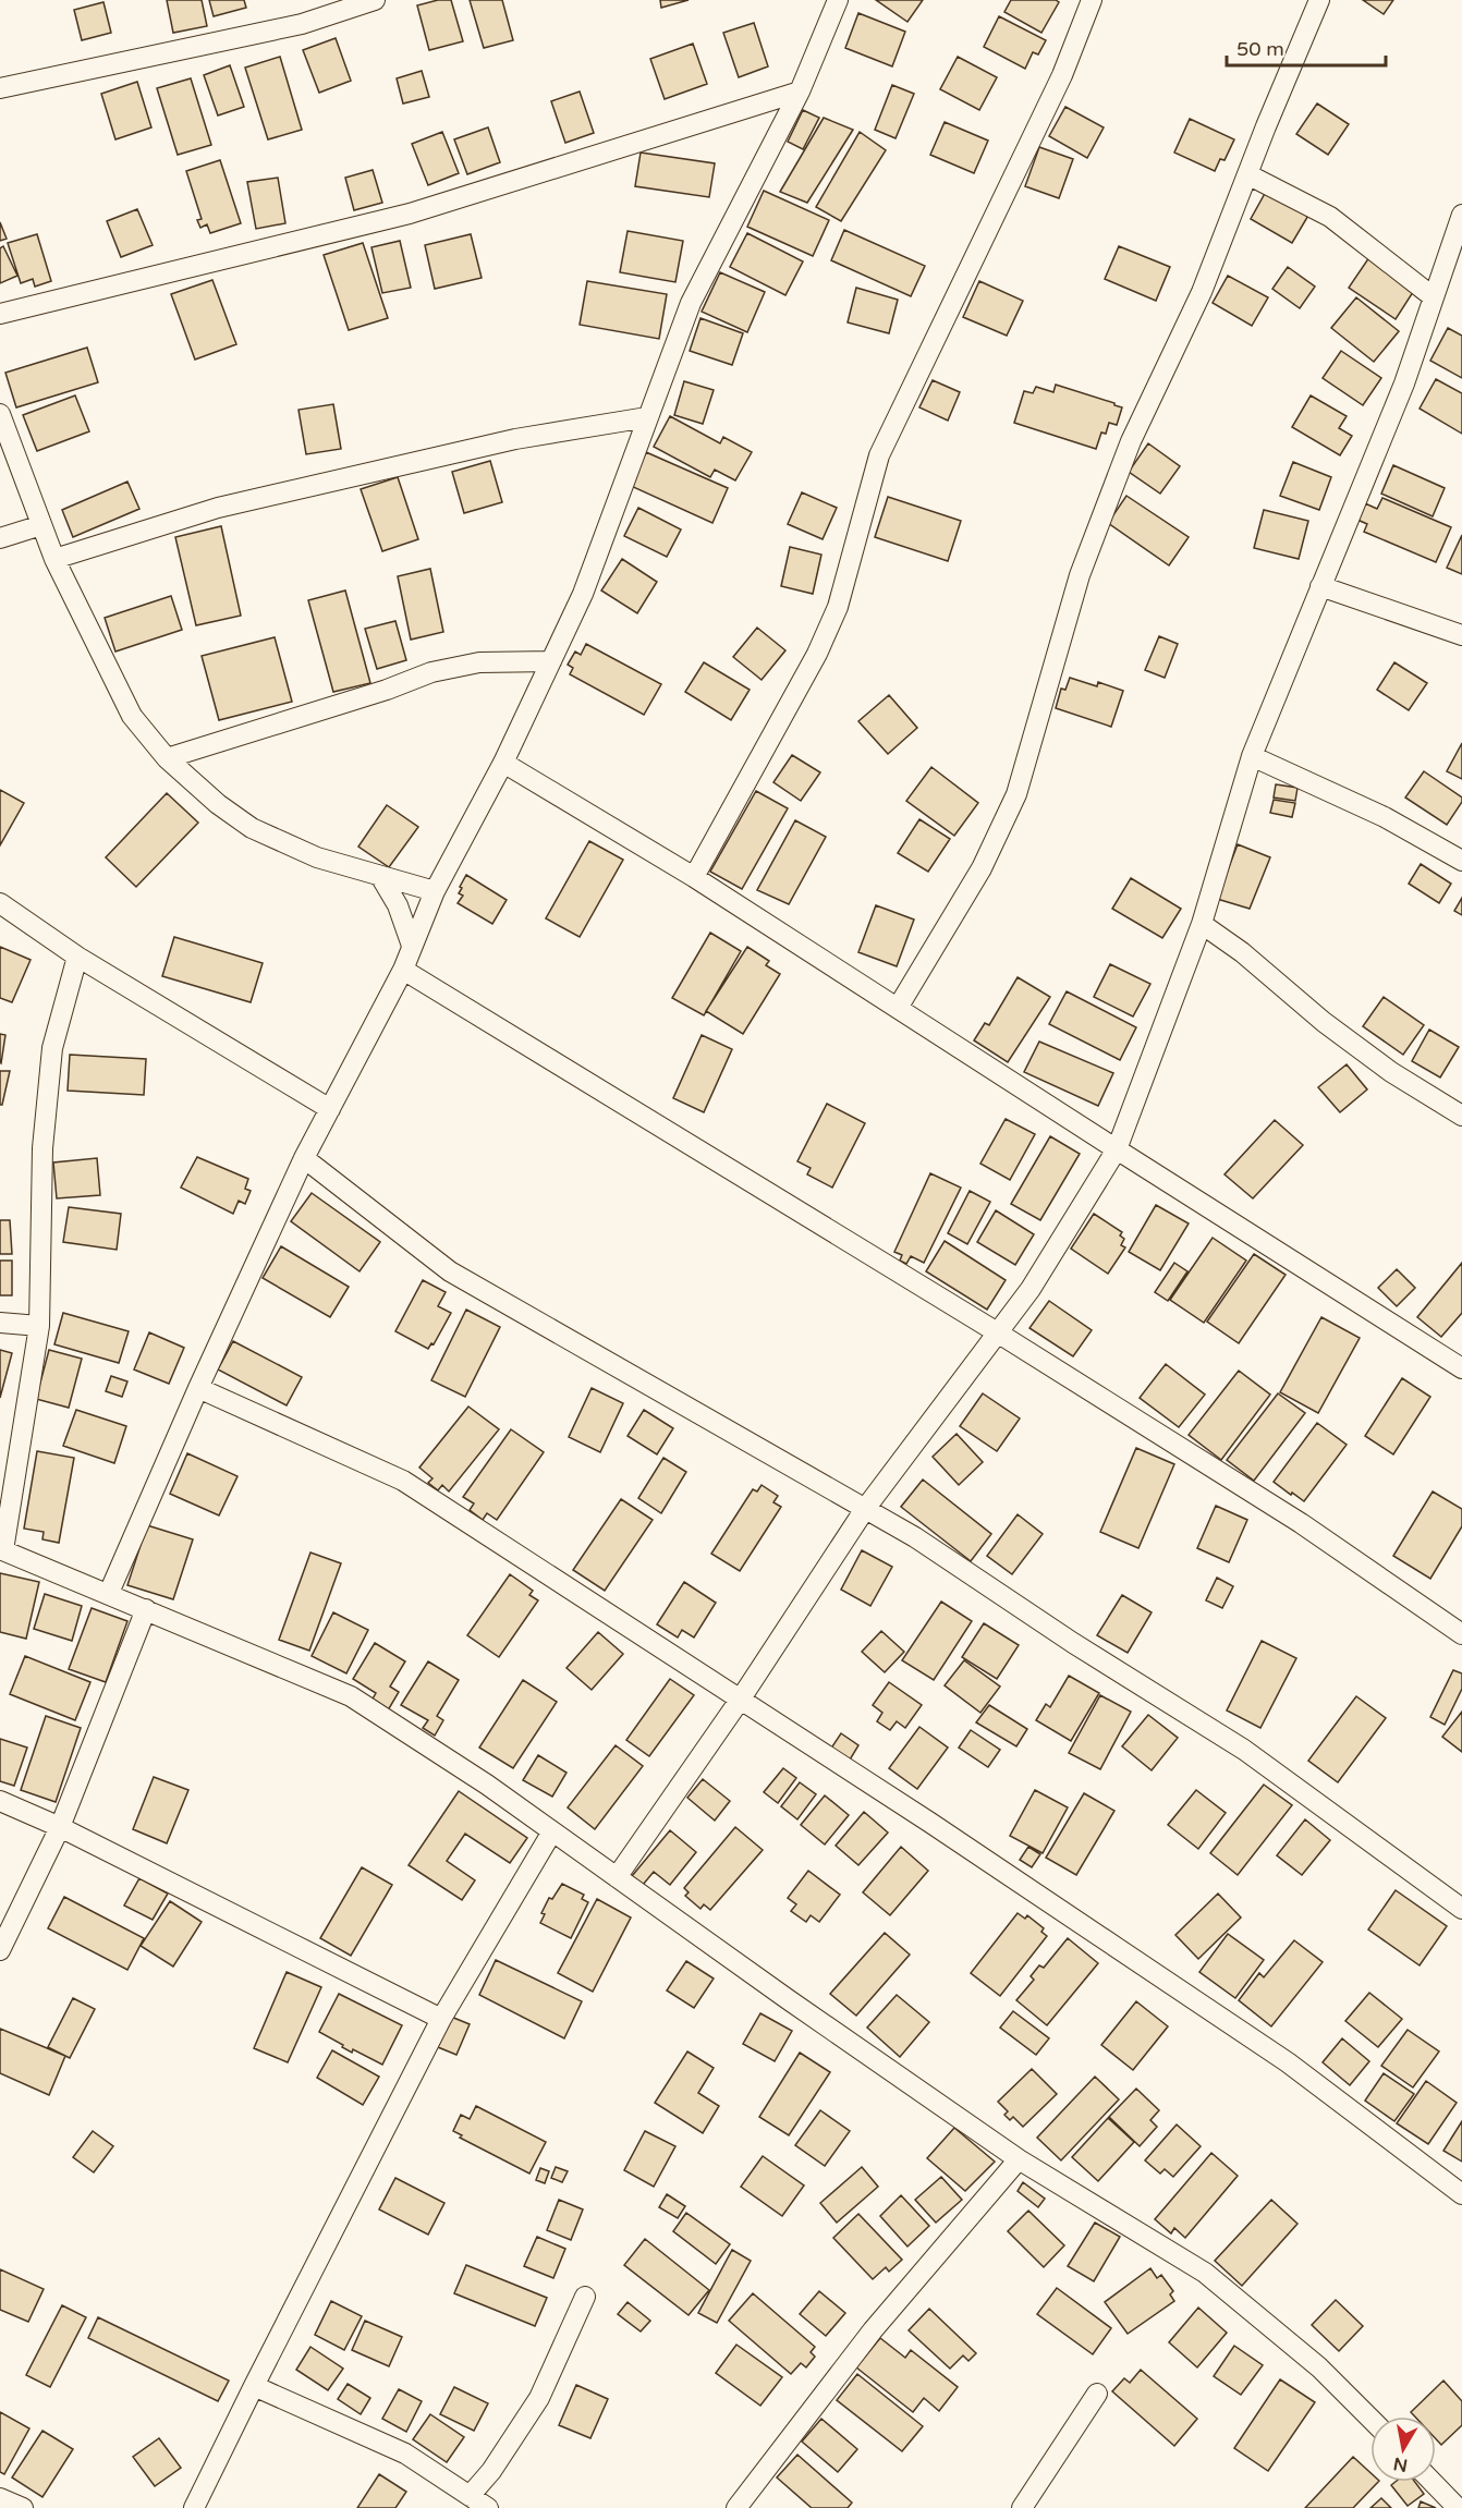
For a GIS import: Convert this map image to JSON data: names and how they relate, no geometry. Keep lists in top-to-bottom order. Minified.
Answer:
{"scale_bar":"50 m","north":"bottom"}
